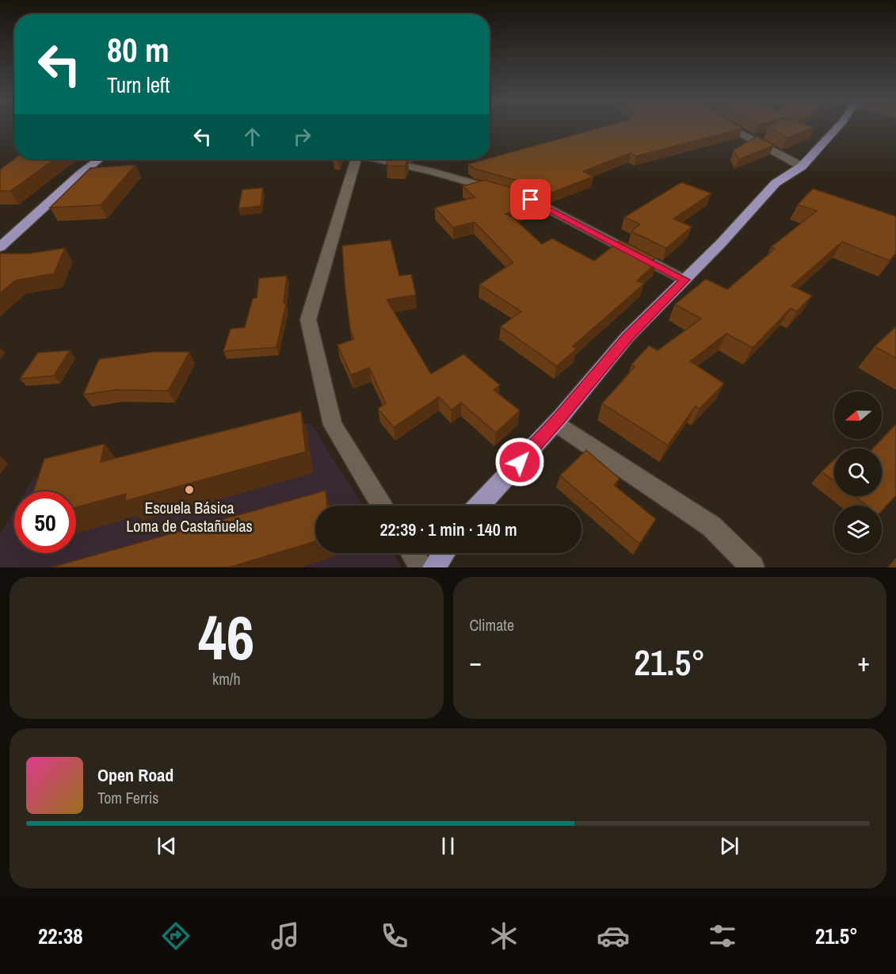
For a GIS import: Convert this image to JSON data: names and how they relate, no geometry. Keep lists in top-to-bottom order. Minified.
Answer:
{"places":["Escuela Básica Loma de Castañuelas"],"north":"left","page":{"turn":["80 m","Turn left"],"limit":"50","trip":"22:39 · 1 min · 140 m","tile":[["46","km/h"],"Climate"],"heat":["−","21.5°","+"],"song":["Open Road","Tom Ferris"],"tabs":["22:38","21.5°"]}}
